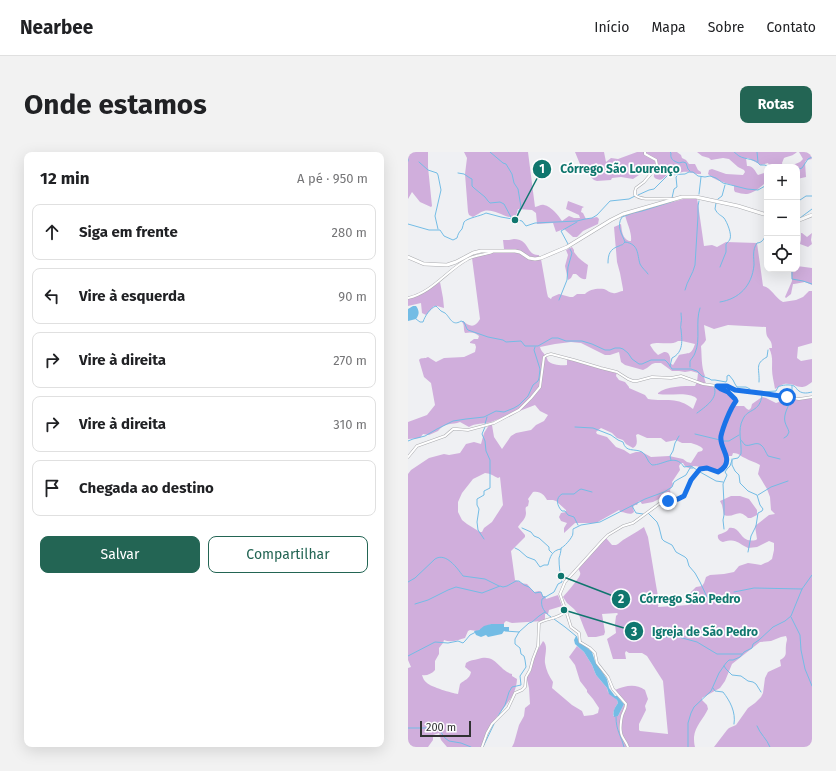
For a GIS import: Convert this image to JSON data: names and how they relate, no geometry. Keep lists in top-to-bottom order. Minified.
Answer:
{"places":["Córrego São Lourenço","Córrego São Pedro","Igreja de São Pedro"],"scale_bar":"200 m","page":{"header":"Nearbee","nav":["Início","Mapa","Sobre","Contato"],"buttons":["Rotas",["Salvar","Compartilhar"]],"title":"Onde estamos","heading":["12 min","A pé · 950 m"],"map_buttons":["+","−"],"list":[["Siga em frente","280 m"],["Vire à esquerda","90 m"],["Vire à direita","270 m"],["Vire à direita","310 m"],"Chegada ao destino"],"scale":"200 m"}}
